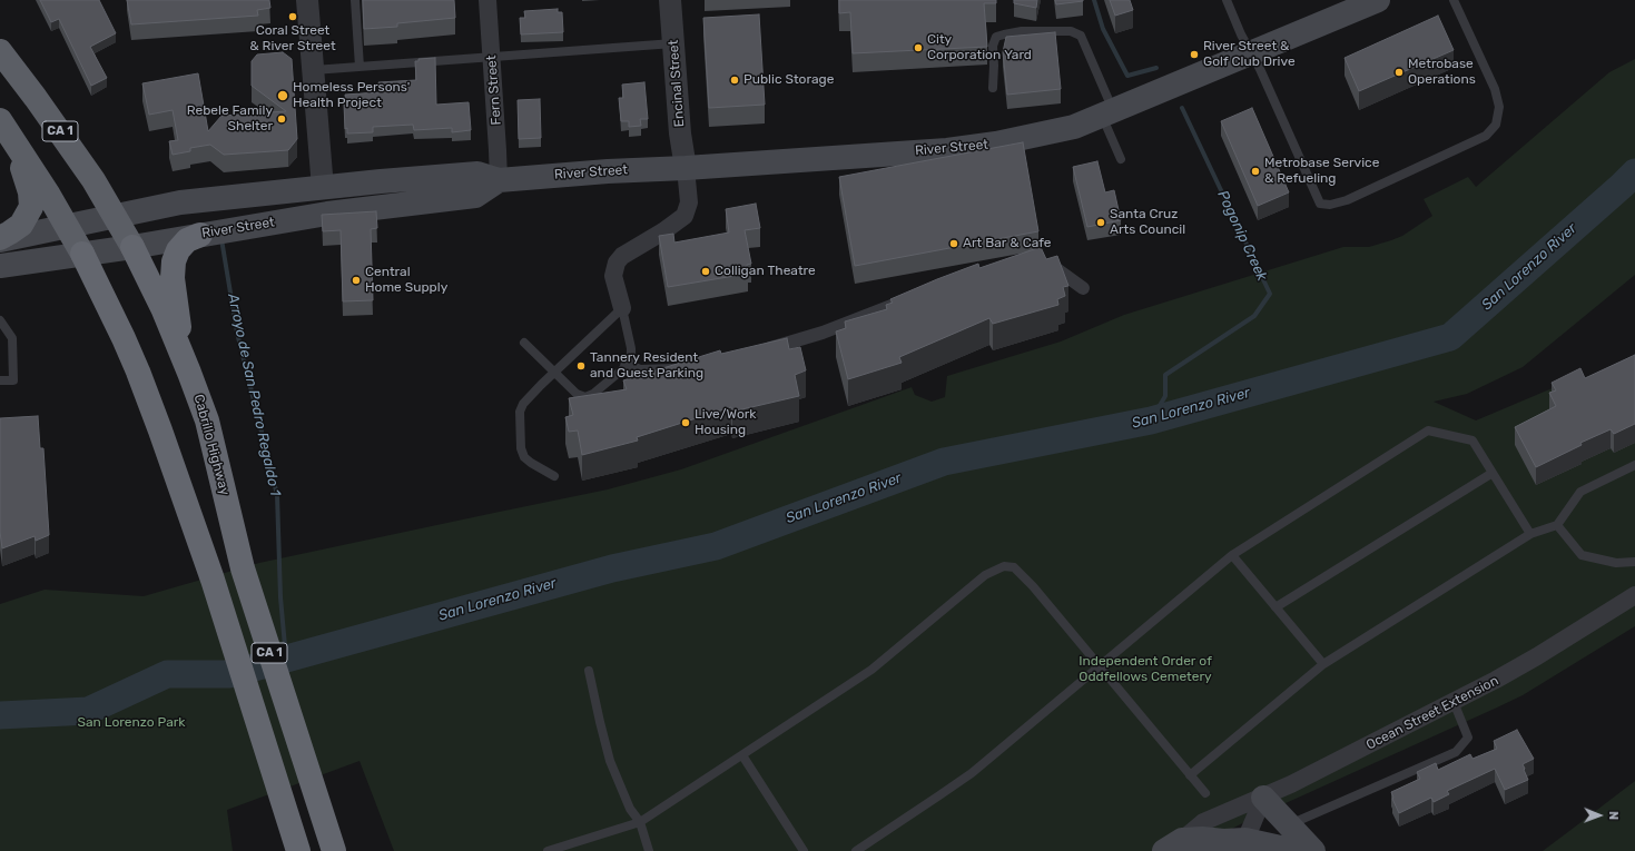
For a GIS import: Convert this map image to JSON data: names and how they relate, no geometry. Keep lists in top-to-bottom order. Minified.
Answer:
{"streets":{"highway":["CA 1","Cabrillo Highway"],"main road":["River Street"],"street":["Encinal Street","Fern Street","Ocean Street Extension"]},"crossings":[["Encinal Street","River Street"],["Fern Street","River Street"],["CA 1","River Street"],["River Street","Cabrillo Highway"]],"water":["Pogonip Creek","San Lorenzo River","Arroyo de San Pedro Regaldo 1"],"parks":["Independent Order of Oddfellows Cemetery","San Lorenzo Park"],"places":["Coral Street & River Street","City Corporation Yard","River Street & Golf Club Drive","Metrobase Operations","Public Storage","Homeless Persons' Health Project","Rebele Family Shelter","Metrobase Service & Refueling","Santa Cruz Arts Council","Art Bar & Cafe","Colligan Theatre","Central Home Supply","Tannery Resident and Guest Parking","Live/Work Housing"],"north":"right"}
